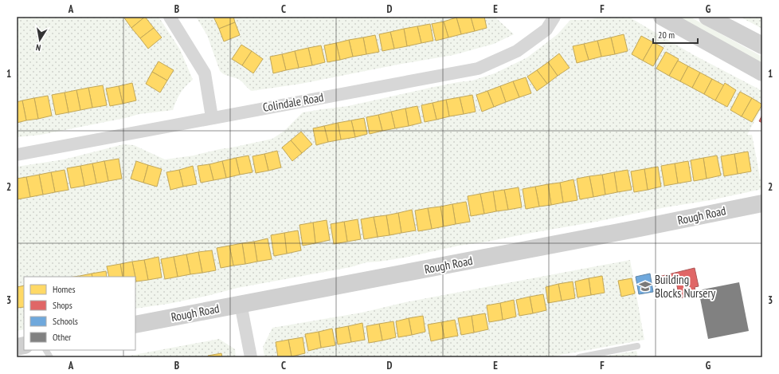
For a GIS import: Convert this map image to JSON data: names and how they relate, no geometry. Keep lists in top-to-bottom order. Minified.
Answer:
{"streets":{"street":["Colindale Road","Rough Road"]},"places":{"school or university":["Building Blocks Nursery"]},"legend":["Homes","Shops","Schools","Other"],"scale_bar":"20 m","north":"bottom","grid":{"columns":["A","B","C","D","E","F","G"],"rows":["1","2","3"]}}
